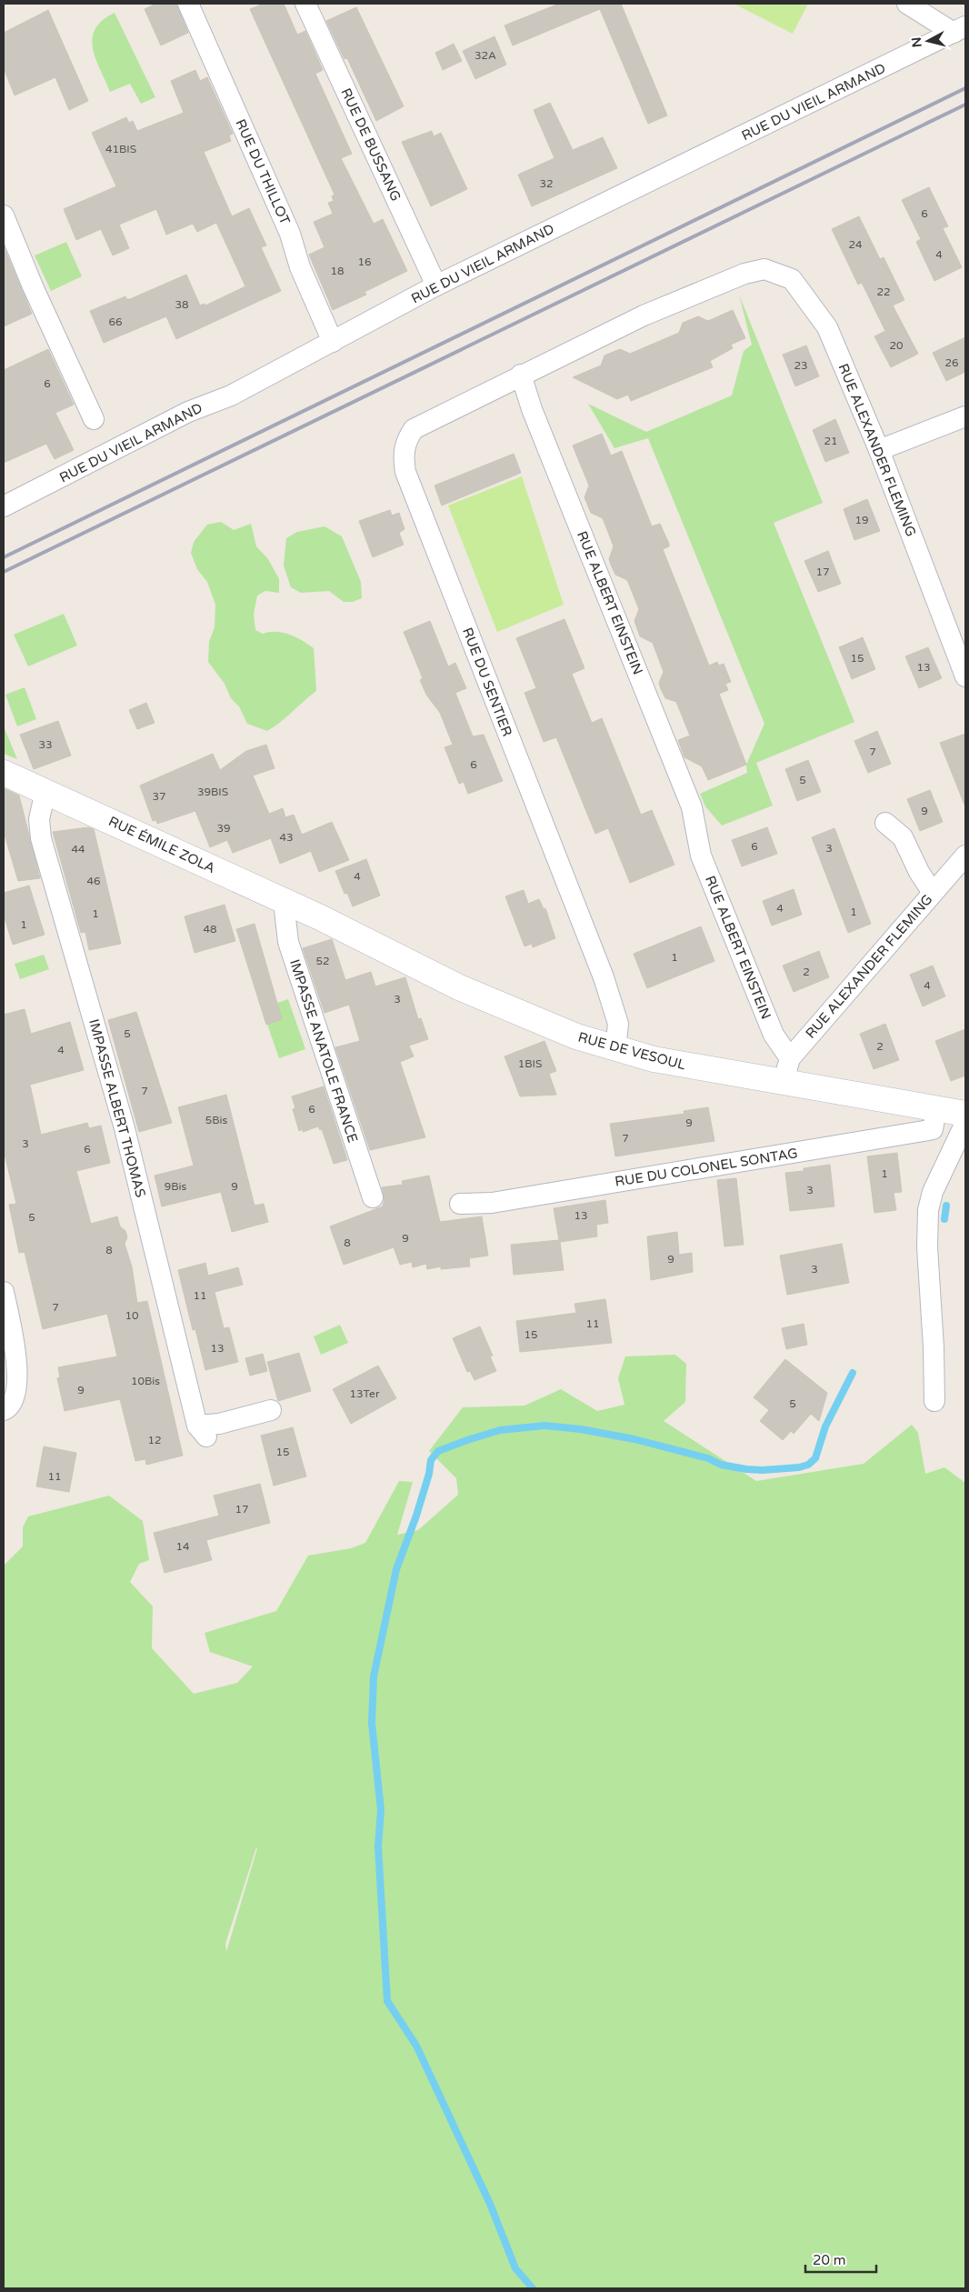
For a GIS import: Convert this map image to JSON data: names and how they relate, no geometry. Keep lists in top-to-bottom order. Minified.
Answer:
{"streets":{"street":["RUE DU VIEIL ARMAND","RUE DE BUSSANG","RUE DU THILLOT","RUE ALEXANDER FLEMING","RUE ALBERT EINSTEIN","RUE DU SENTIER","RUE ÉMILE ZOLA","IMPASSE ANATOLE FRANCE","RUE DE VESOUL","IMPASSE ALBERT THOMAS","RUE DU COLONEL SONTAG"]},"crossings":[["RUE DU VIEIL ARMAND","RUE DE BUSSANG"],["RUE DU VIEIL ARMAND","RUE DU THILLOT"],["RUE ALEXANDER FLEMING","RUE ALBERT EINSTEIN"],["RUE ALEXANDER FLEMING","RUE DU SENTIER"],["RUE ALEXANDER FLEMING","RUE DE VESOUL"],["RUE ALBERT EINSTEIN","RUE DU SENTIER"],["RUE DU SENTIER","RUE DE VESOUL"],["RUE ÉMILE ZOLA","IMPASSE ANATOLE FRANCE"],["RUE ÉMILE ZOLA","RUE DE VESOUL"],["RUE ÉMILE ZOLA","IMPASSE ALBERT THOMAS"],["RUE DE VESOUL","RUE DU COLONEL SONTAG"]],"house_numbers":["32A","41BIS","32","6","24","4","16","18","22","38","66","20","26","23","6","21","19","17","15","13","33","7","6","5","39BIS","37","9","39","43","6","3","44","4","46","4","1","1","1","48","1","52","2","4","3","5","2","4","1BIS","7","6","5Bis","9","7","3","6","1","9Bis","9","3","13","5","9","8","8","9","3","11","7","10","11","15","13","10Bis","9","13Ter","5","12","15","11","17","14"],"scale_bar":"20 m","north":"left"}
